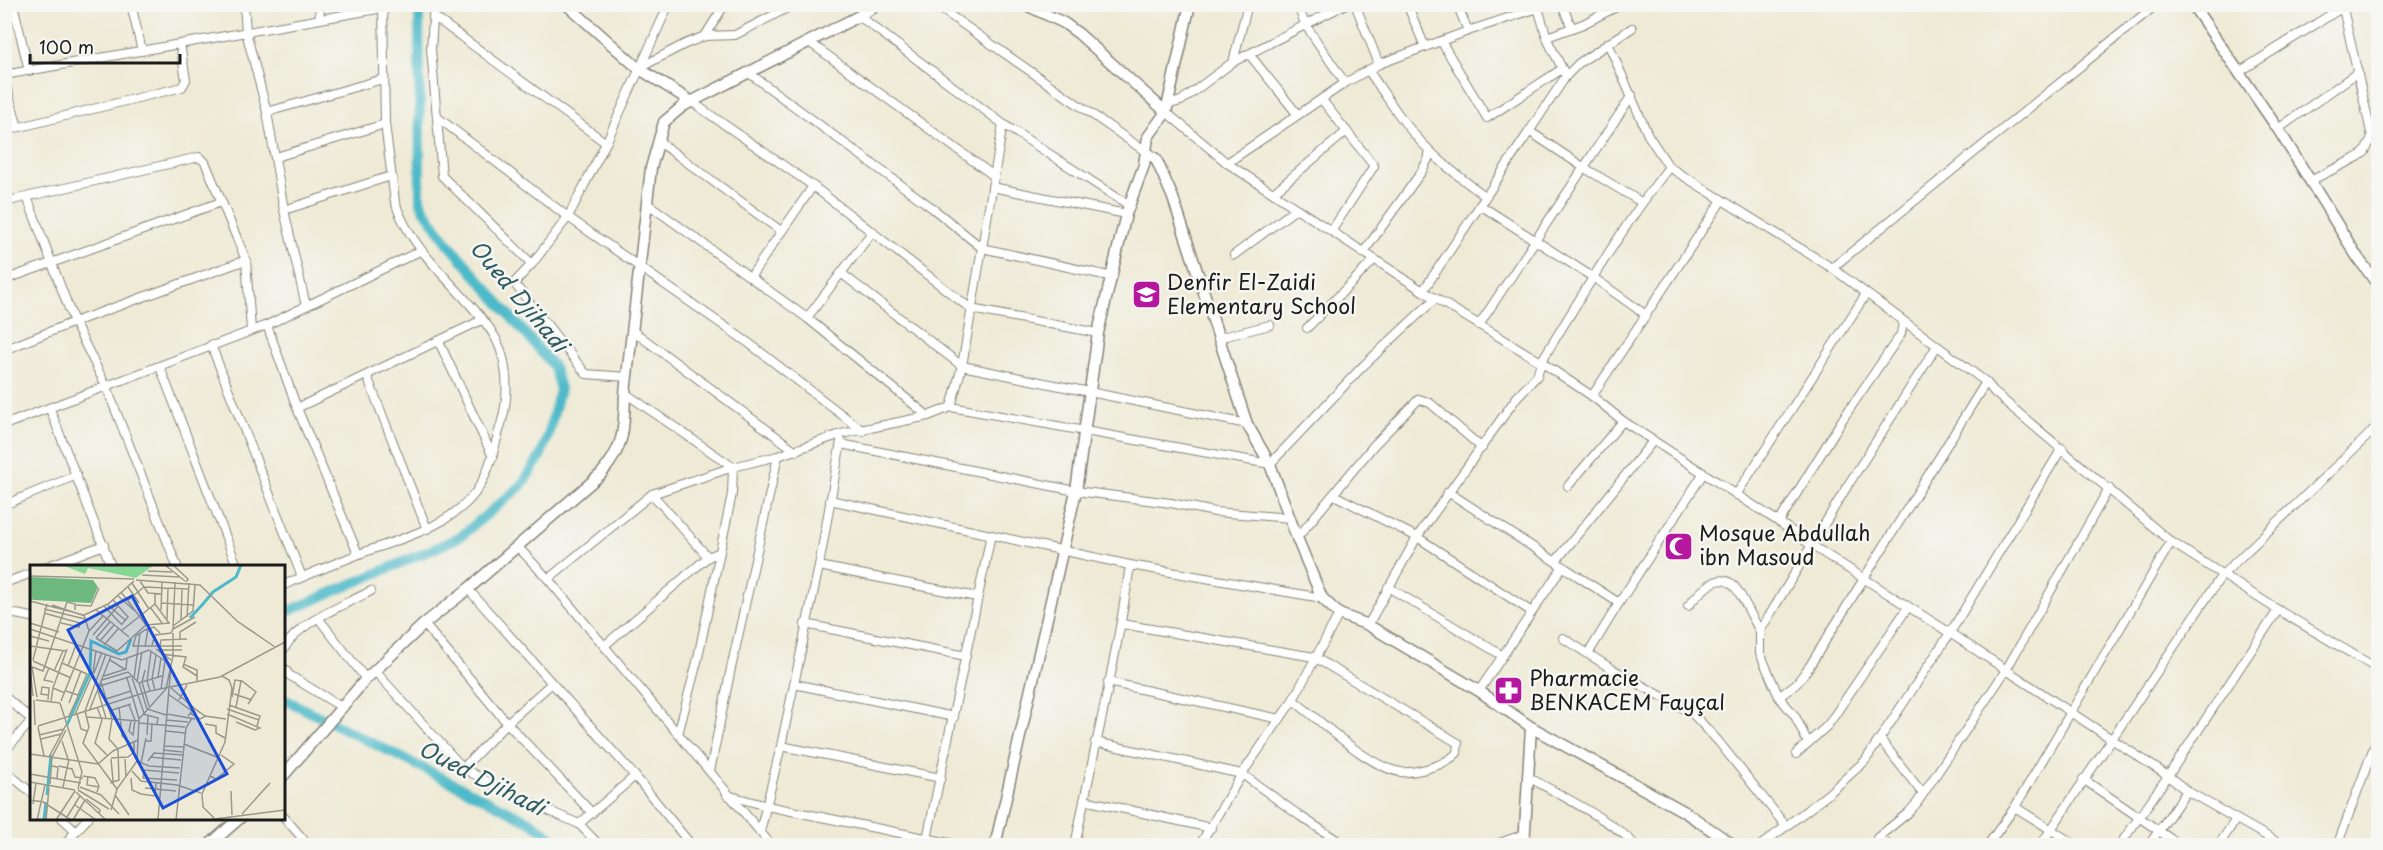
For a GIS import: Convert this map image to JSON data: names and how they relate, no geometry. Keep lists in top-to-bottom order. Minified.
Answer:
{"water":["Oued Djihadi"],"places":{"school or university":["Denfir El-Zaidi Elementary School"],"mosque":["Mosque Abdullah ibn Masoud"],"pharmacy":["Pharmacie BENKACEM Fayçal"]},"scale_bar":"100 m"}
